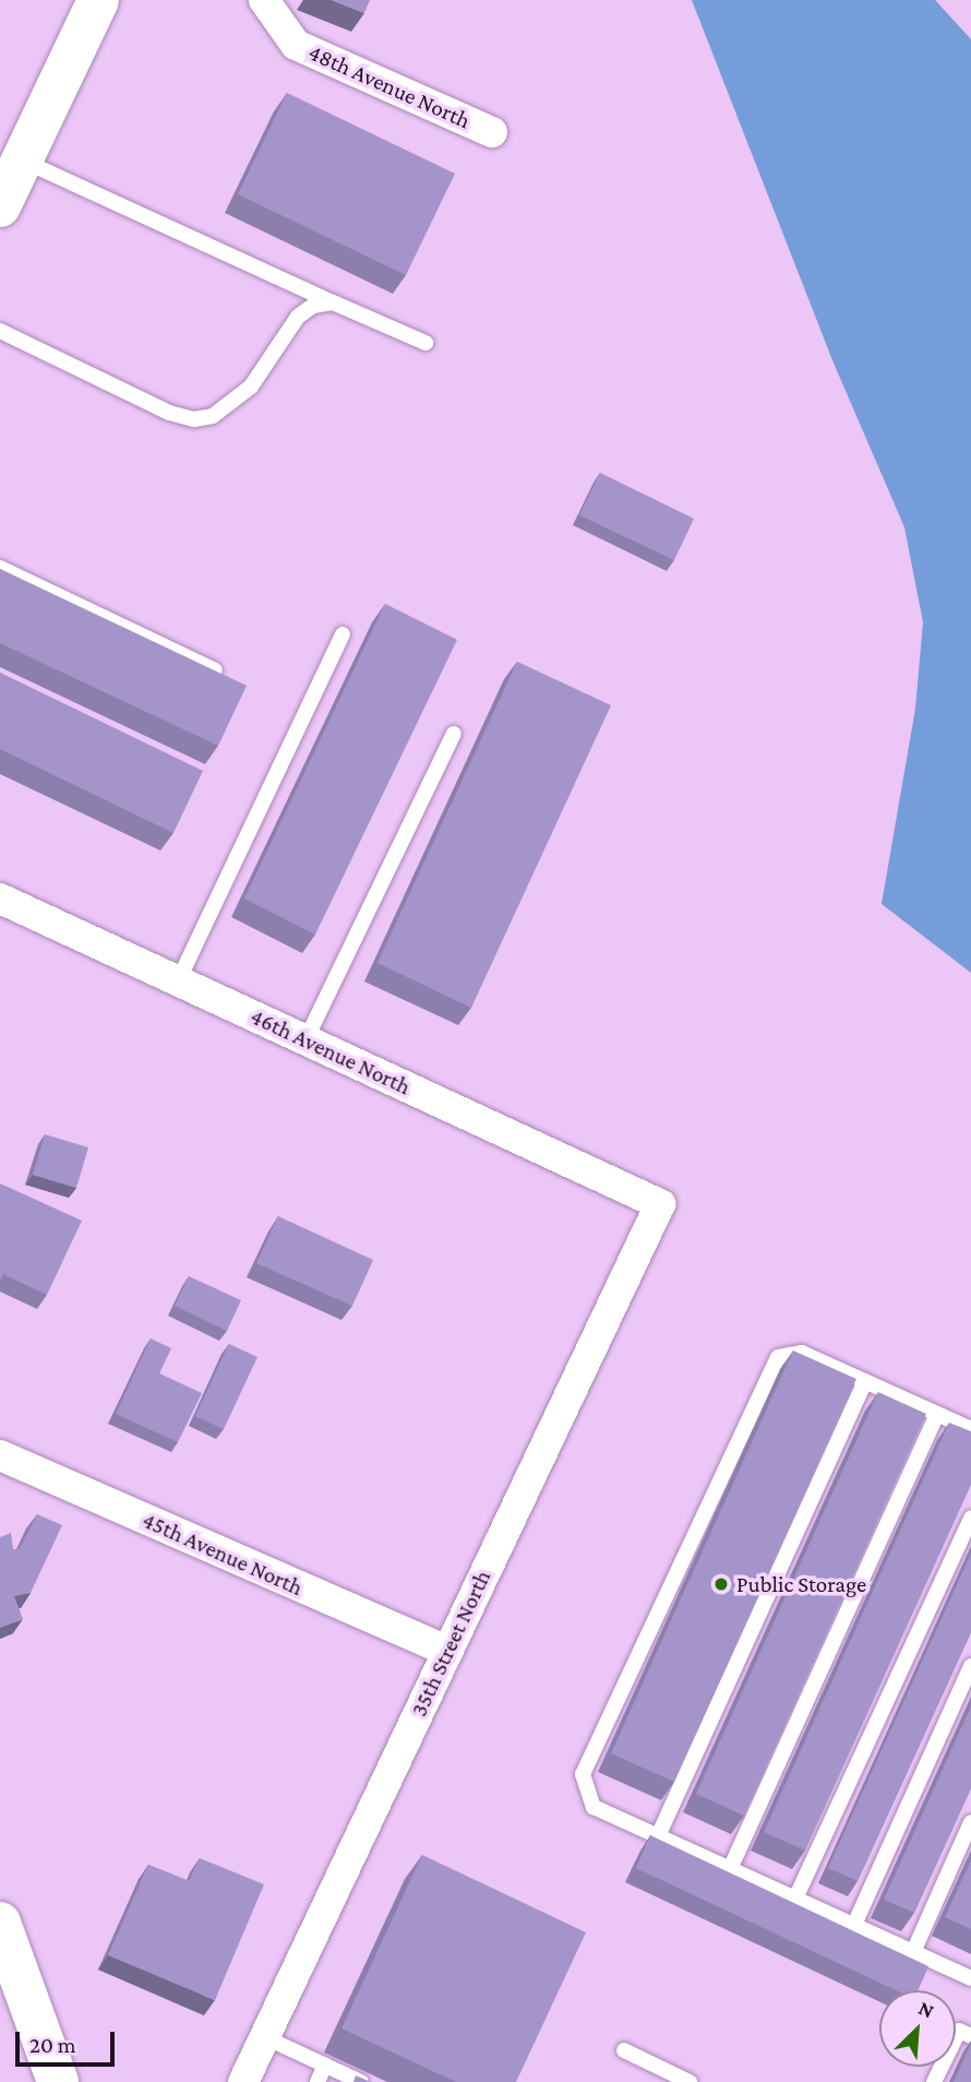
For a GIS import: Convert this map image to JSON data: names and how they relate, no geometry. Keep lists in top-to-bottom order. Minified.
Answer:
{"streets":{"street":["48th Avenue North","46th Avenue North","45th Avenue North","35th Street North"]},"crossings":[["46th Avenue North","35th Street North"],["45th Avenue North","35th Street North"]],"places":["Public Storage"],"scale_bar":"20 m","north":"top right"}
